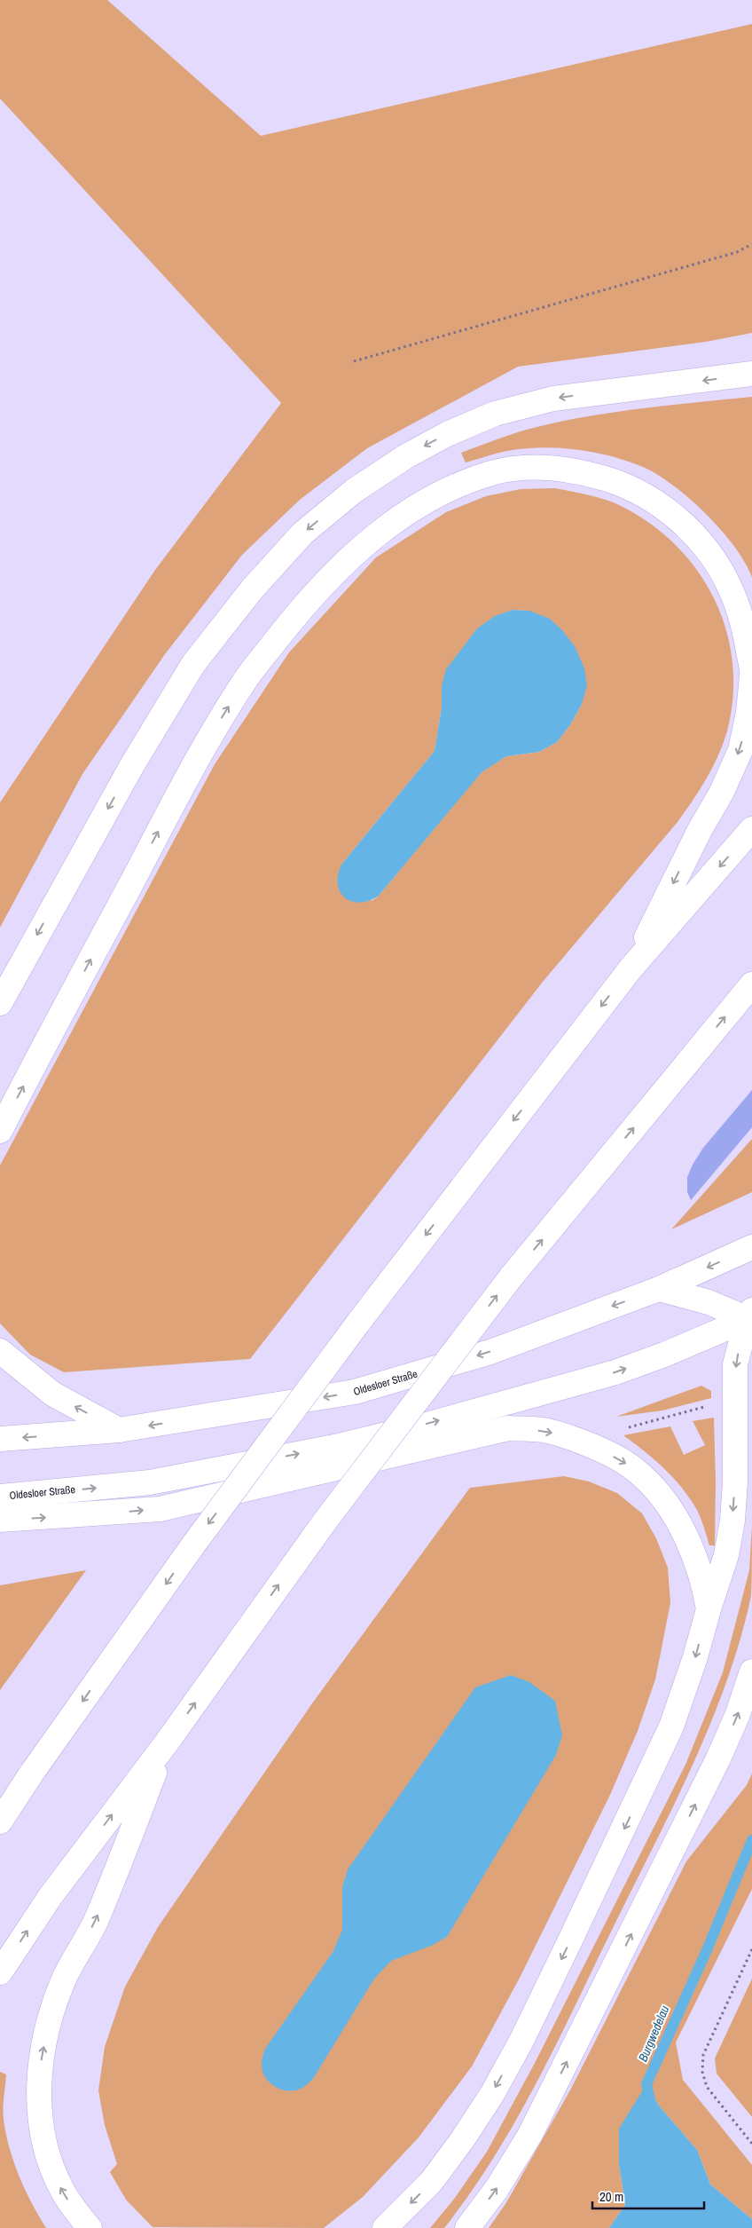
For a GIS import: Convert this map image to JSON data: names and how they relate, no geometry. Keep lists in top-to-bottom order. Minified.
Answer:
{"streets":{"main road":["Oldesloer Straße"]},"water":["Burgwedelau"],"scale_bar":"20 m"}
